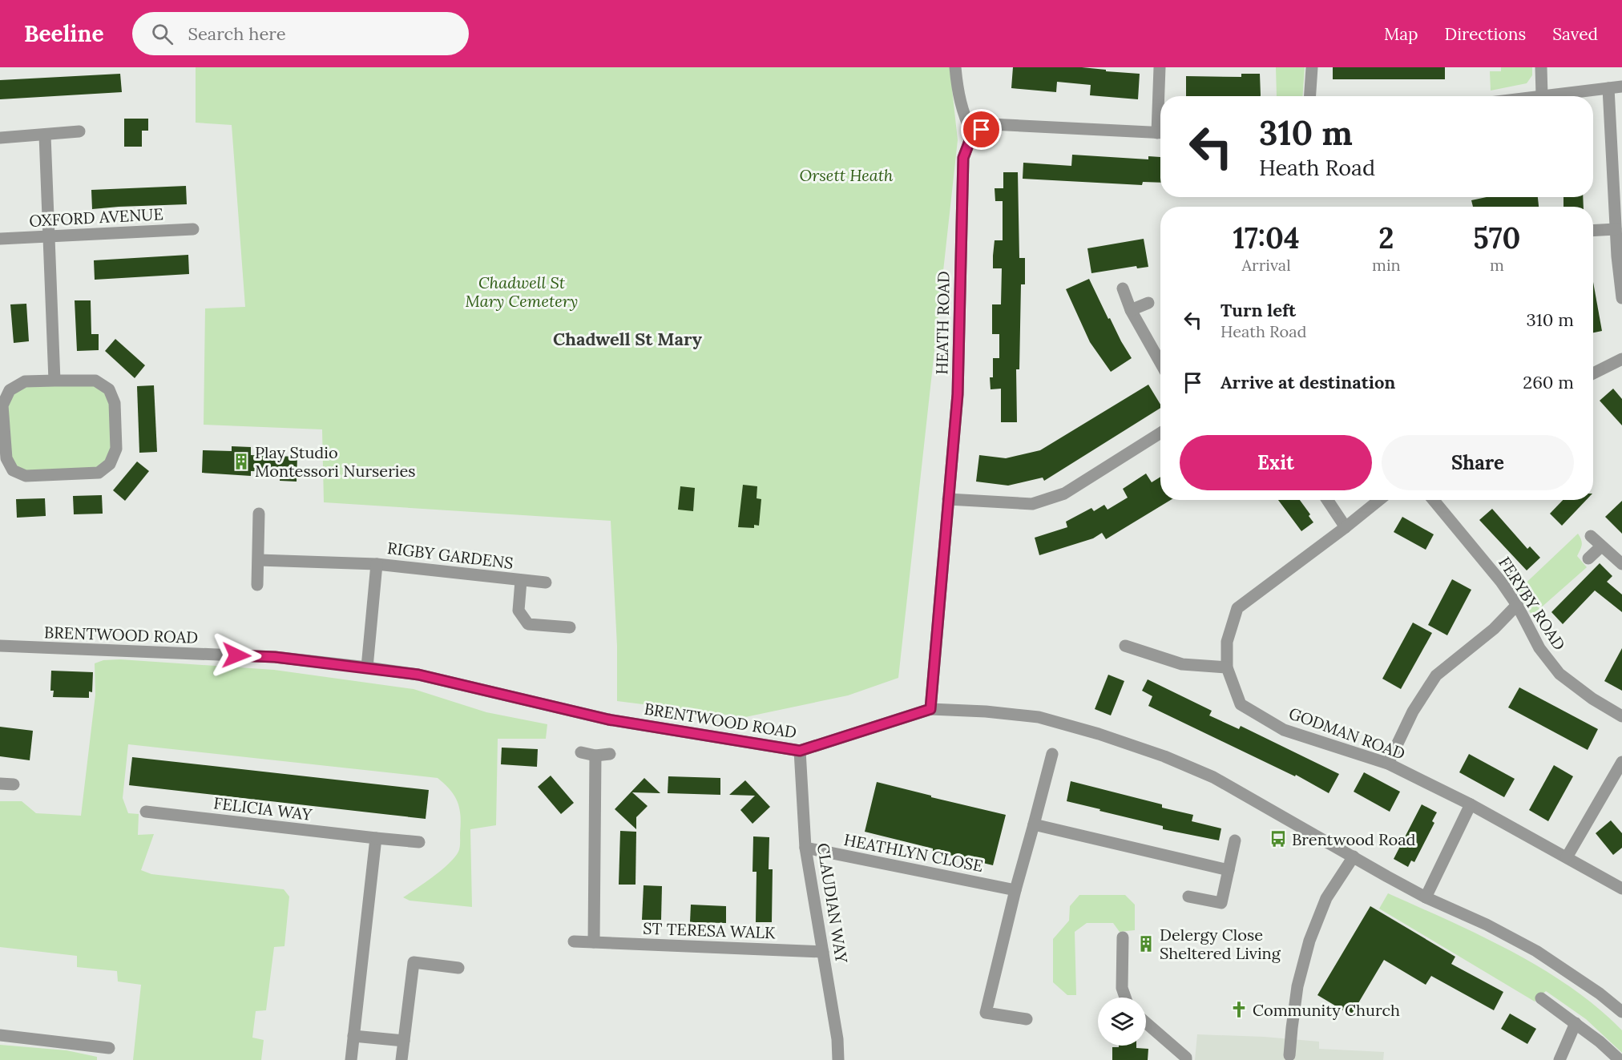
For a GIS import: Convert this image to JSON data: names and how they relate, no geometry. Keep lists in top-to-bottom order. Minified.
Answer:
{"streets":{"street":["OXFORD AVENUE","HEATH ROAD","RIGBY GARDENS","FERYBY ROAD","BRENTWOOD ROAD","GODMAN ROAD","FELICIA WAY","HEATHLYN CLOSE","CLAUDIAN WAY","ST TERESA WALK"]},"crossings":[["HEATH ROAD","BRENTWOOD ROAD"],["RIGBY GARDENS","BRENTWOOD ROAD"],["BRENTWOOD ROAD","CLAUDIAN WAY"],["HEATHLYN CLOSE","CLAUDIAN WAY"],["CLAUDIAN WAY","ST TERESA WALK"]],"districts":["Chadwell St Mary"],"parks":["Orsett Heath","Chadwell St Mary Cemetery"],"places":{"building":["Play Studio Montessori Nurseries","Delergy Close Sheltered Living"],"bus stop":["Brentwood Road"],"church":["Community Church"]},"page":{"header":"Beeline","search":"Search here","nav":["Map","Directions","Saved"],"turn":["310 m","Heath Road"],"eta":["17:04","Arrival","2","min","570","m"],"list":[{"name":"Turn left","note":"Heath Road","value":"310 m"},{"name":"Arrive at destination","value":"260 m"}],"buttons":["Exit","Share"]}}
